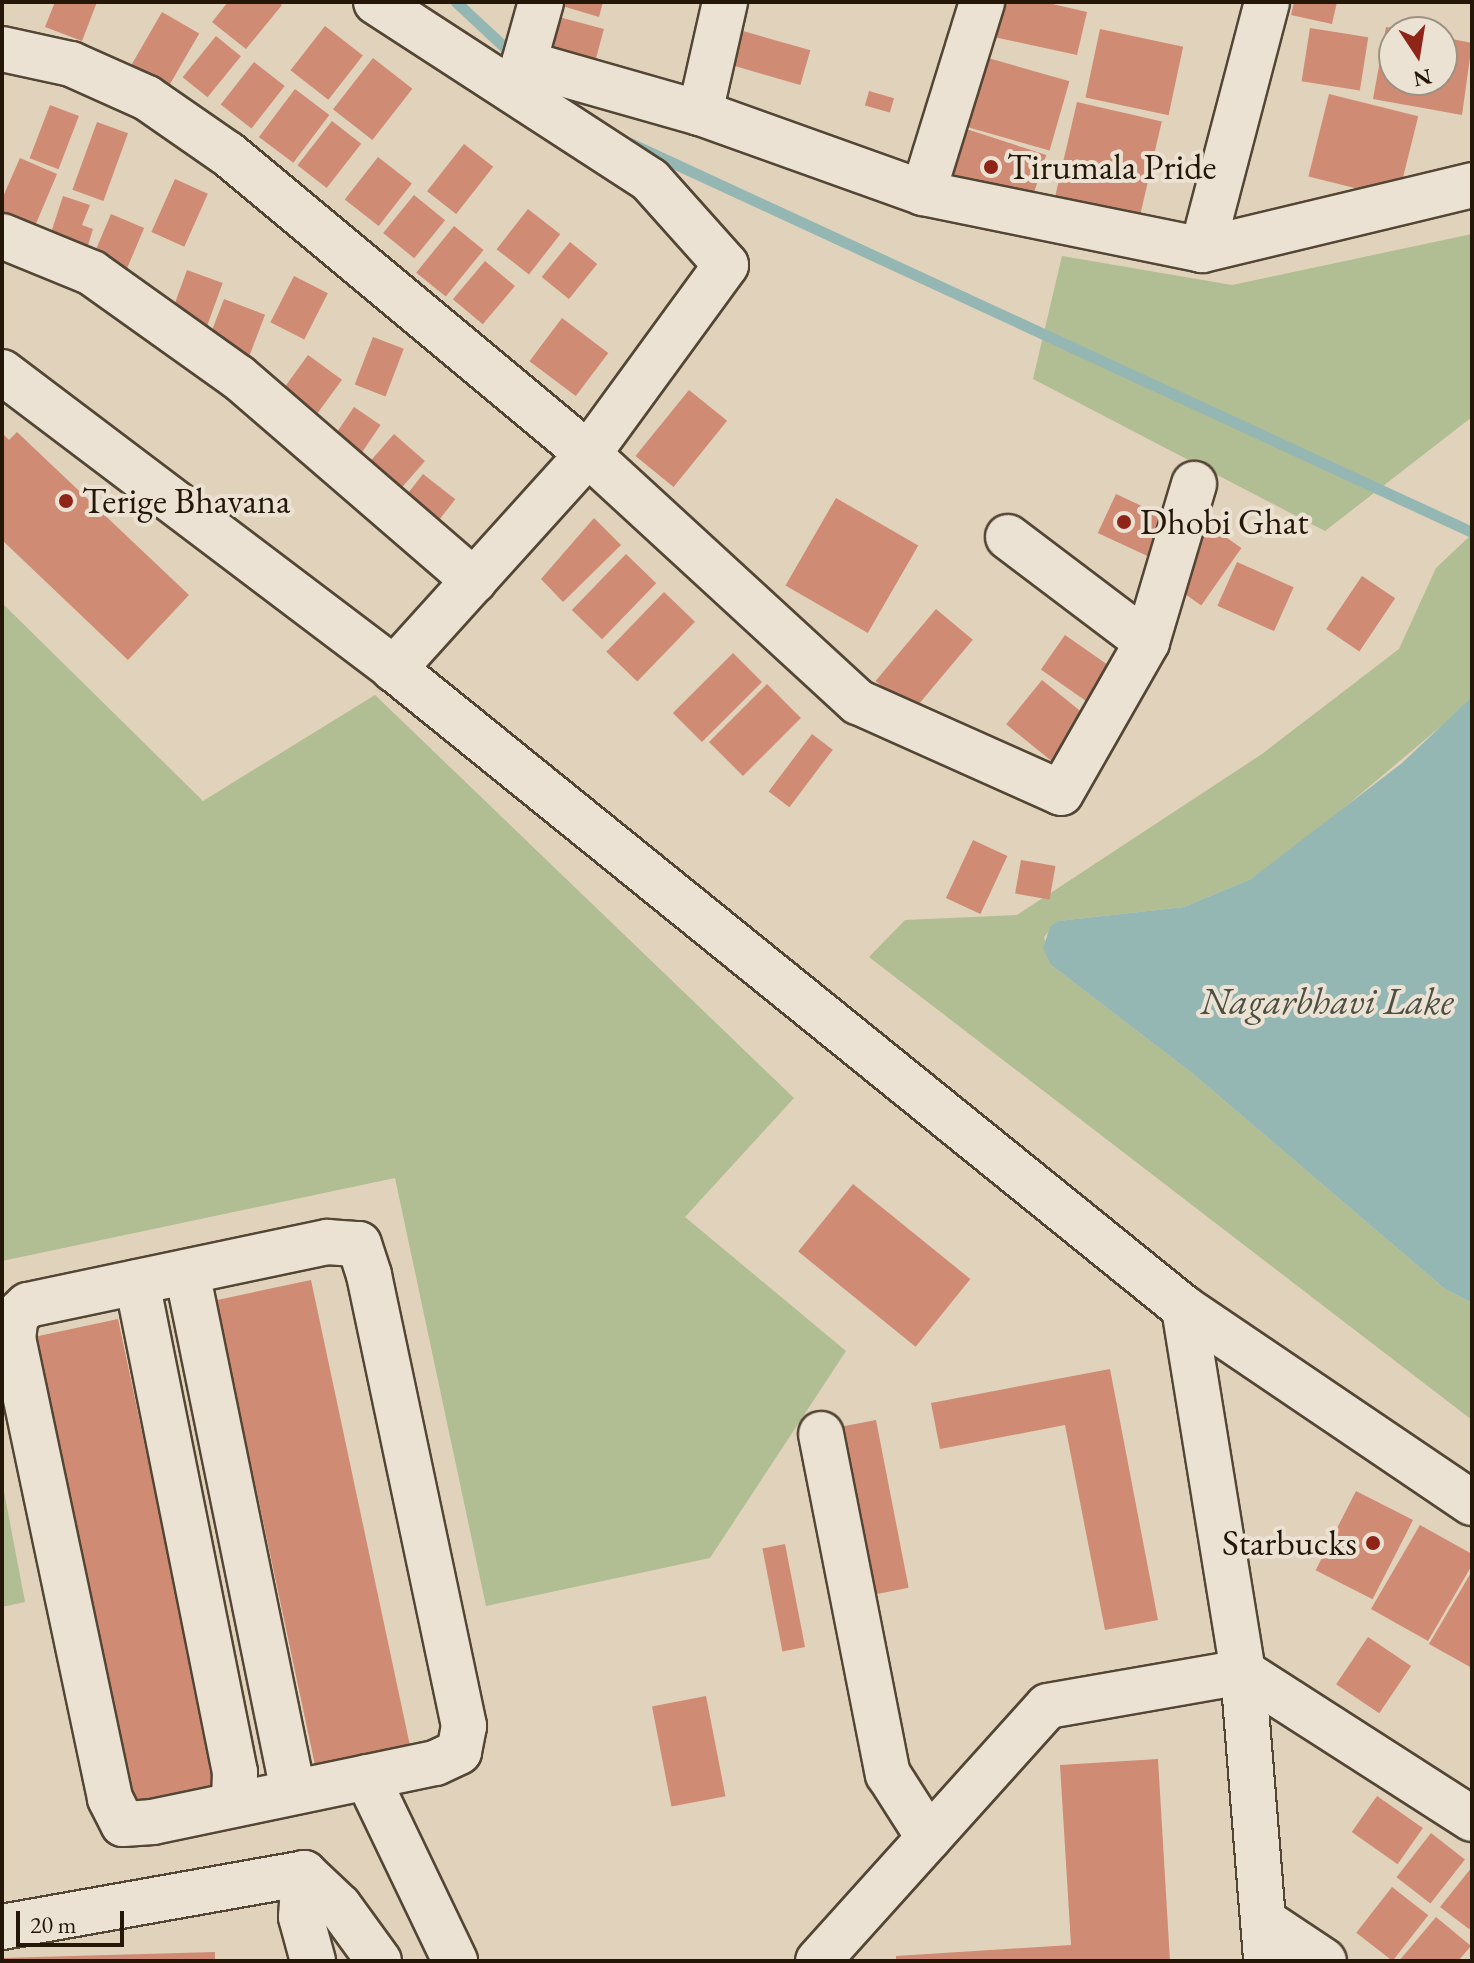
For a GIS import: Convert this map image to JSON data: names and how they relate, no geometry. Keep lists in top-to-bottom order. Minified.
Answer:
{"water":["Nagarbhavi Lake"],"places":["Tirumala Pride","Terige Bhavana","Dhobi Ghat","Starbucks"],"scale_bar":"20 m","north":"bottom"}
